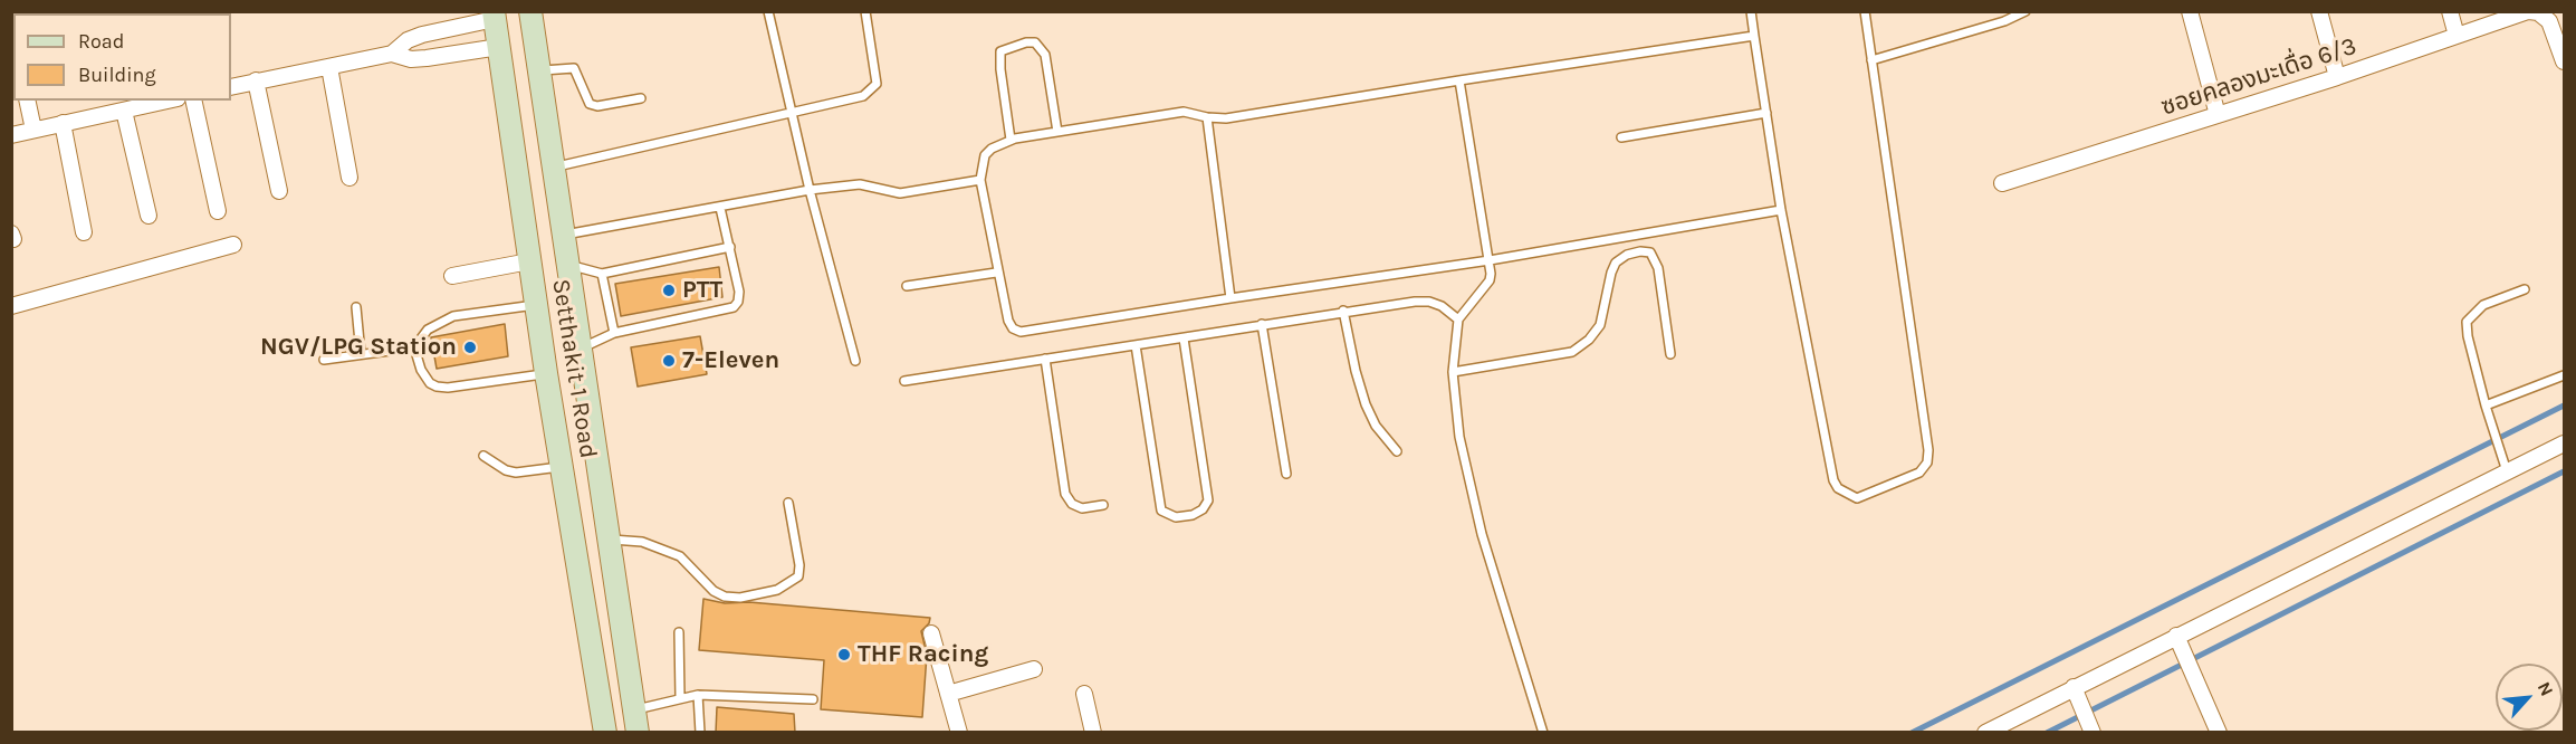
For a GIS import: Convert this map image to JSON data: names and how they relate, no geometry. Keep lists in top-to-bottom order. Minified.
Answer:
{"streets":{"main road":["Setthakit 1 Road"],"street":["ซอยคลองมะเดื่อ 6/3"]},"places":["PTT","NGV/LPG Station","7-Eleven","THF Racing"],"legend":["Road","Building"],"north":"top right"}
